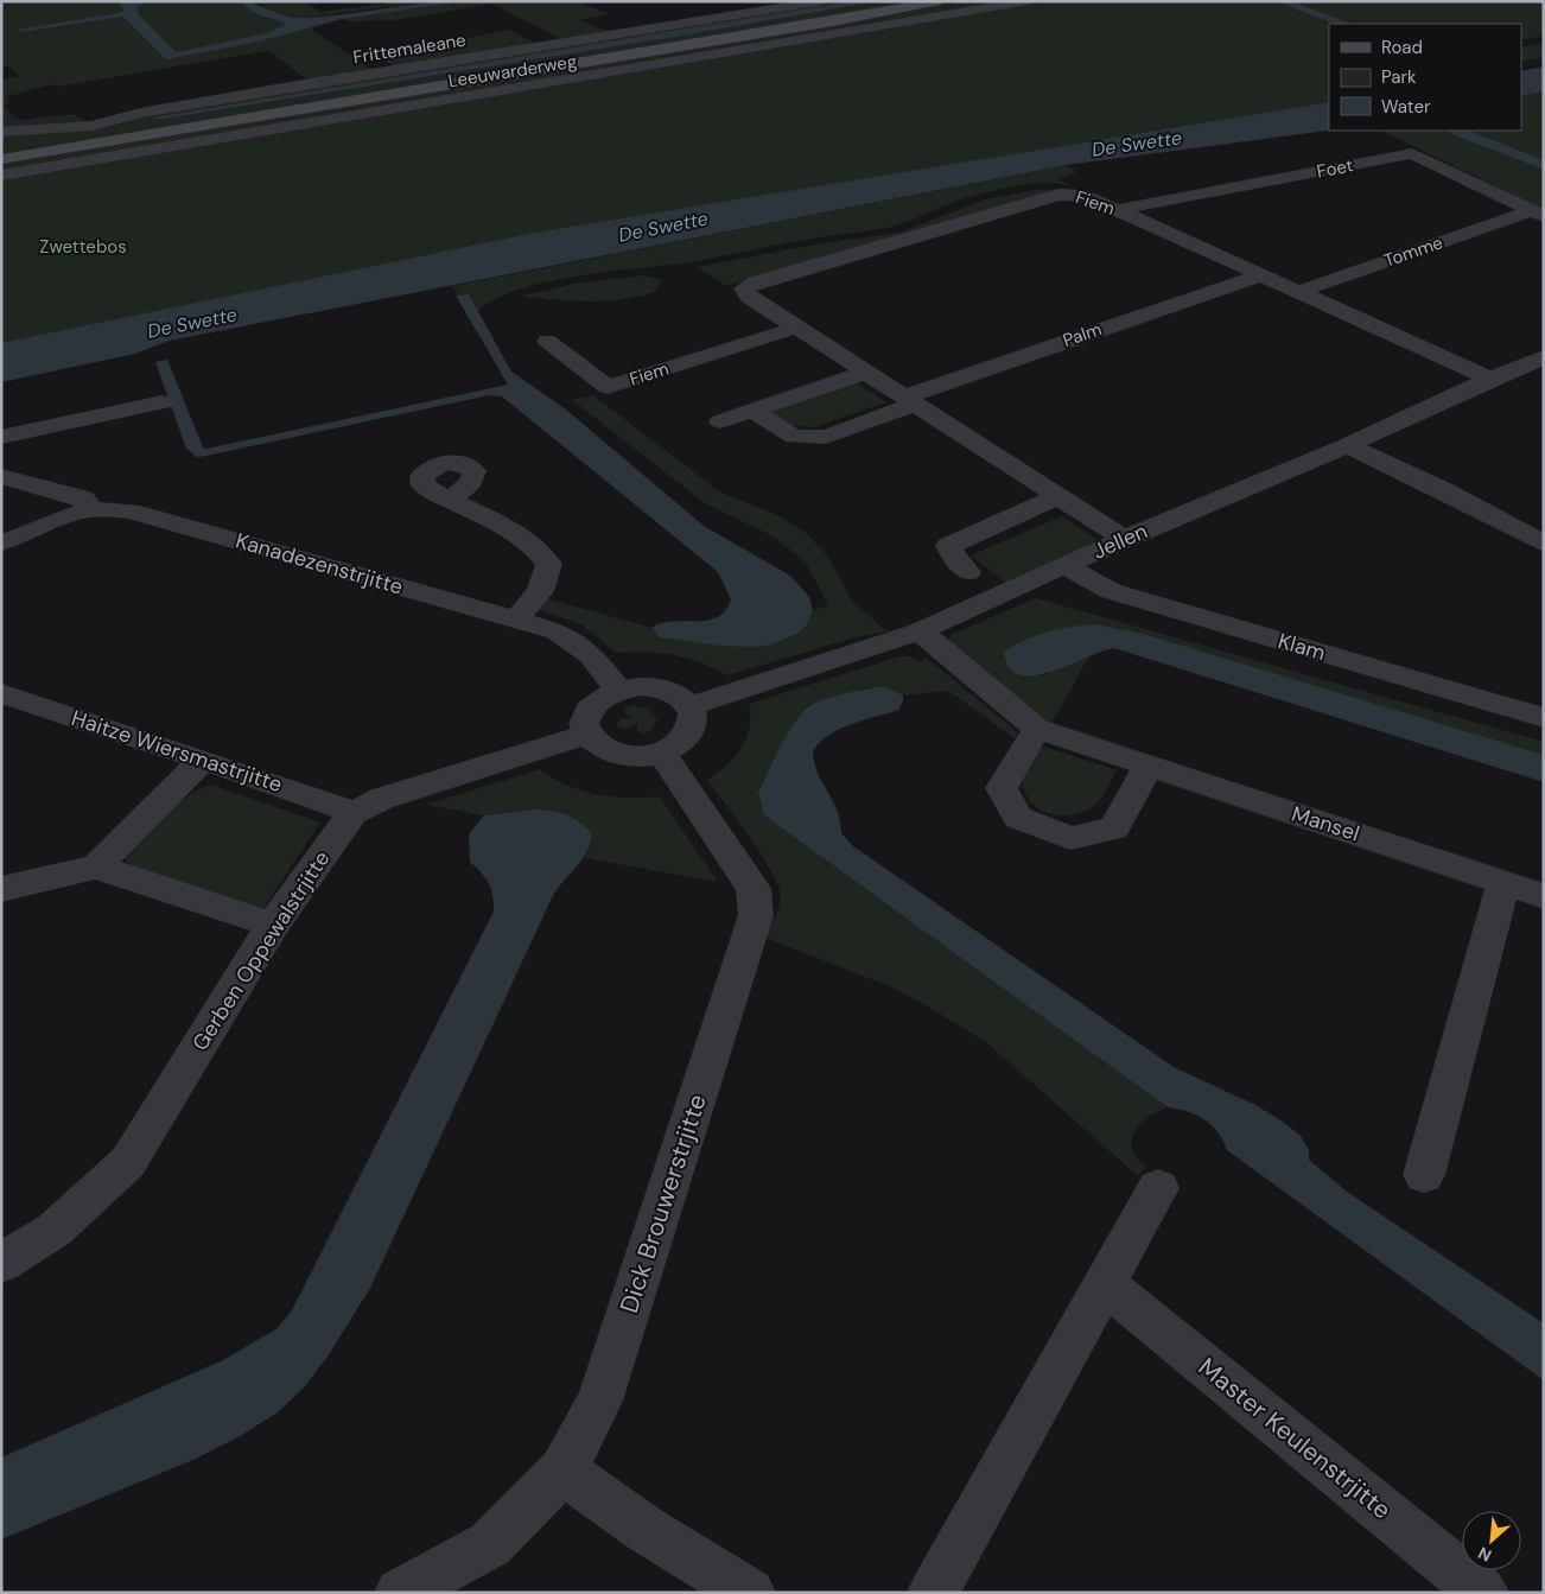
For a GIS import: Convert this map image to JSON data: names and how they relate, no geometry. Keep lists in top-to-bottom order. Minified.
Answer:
{"streets":{"main road":["Leeuwarderweg"],"street":["Frittemaleane","Foet","Fiem","Tomme","Palm","Jellen","Kanadezenstrjitte","Klam","Haitze Wiersmastrjitte","Mansel","Gerben Oppewalstrjitte","Dick Brouwerstrjitte","Master Keulenstrjitte"]},"crossings":[["Foet","Fiem"],["Foet","Tomme"],["Fiem","Tomme"],["Fiem","Palm"],["Fiem","Jellen"],["Jellen","Kanadezenstrjitte"],["Jellen","Klam"],["Jellen","Mansel"],["Jellen","Gerben Oppewalstrjitte"],["Jellen","Dick Brouwerstrjitte"],["Kanadezenstrjitte","Gerben Oppewalstrjitte"],["Kanadezenstrjitte","Dick Brouwerstrjitte"],["Haitze Wiersmastrjitte","Gerben Oppewalstrjitte"],["Gerben Oppewalstrjitte","Dick Brouwerstrjitte"]],"water":["De Swette"],"parks":["Zwettebos"],"legend":["Road","Park","Water"],"north":"bottom left"}
